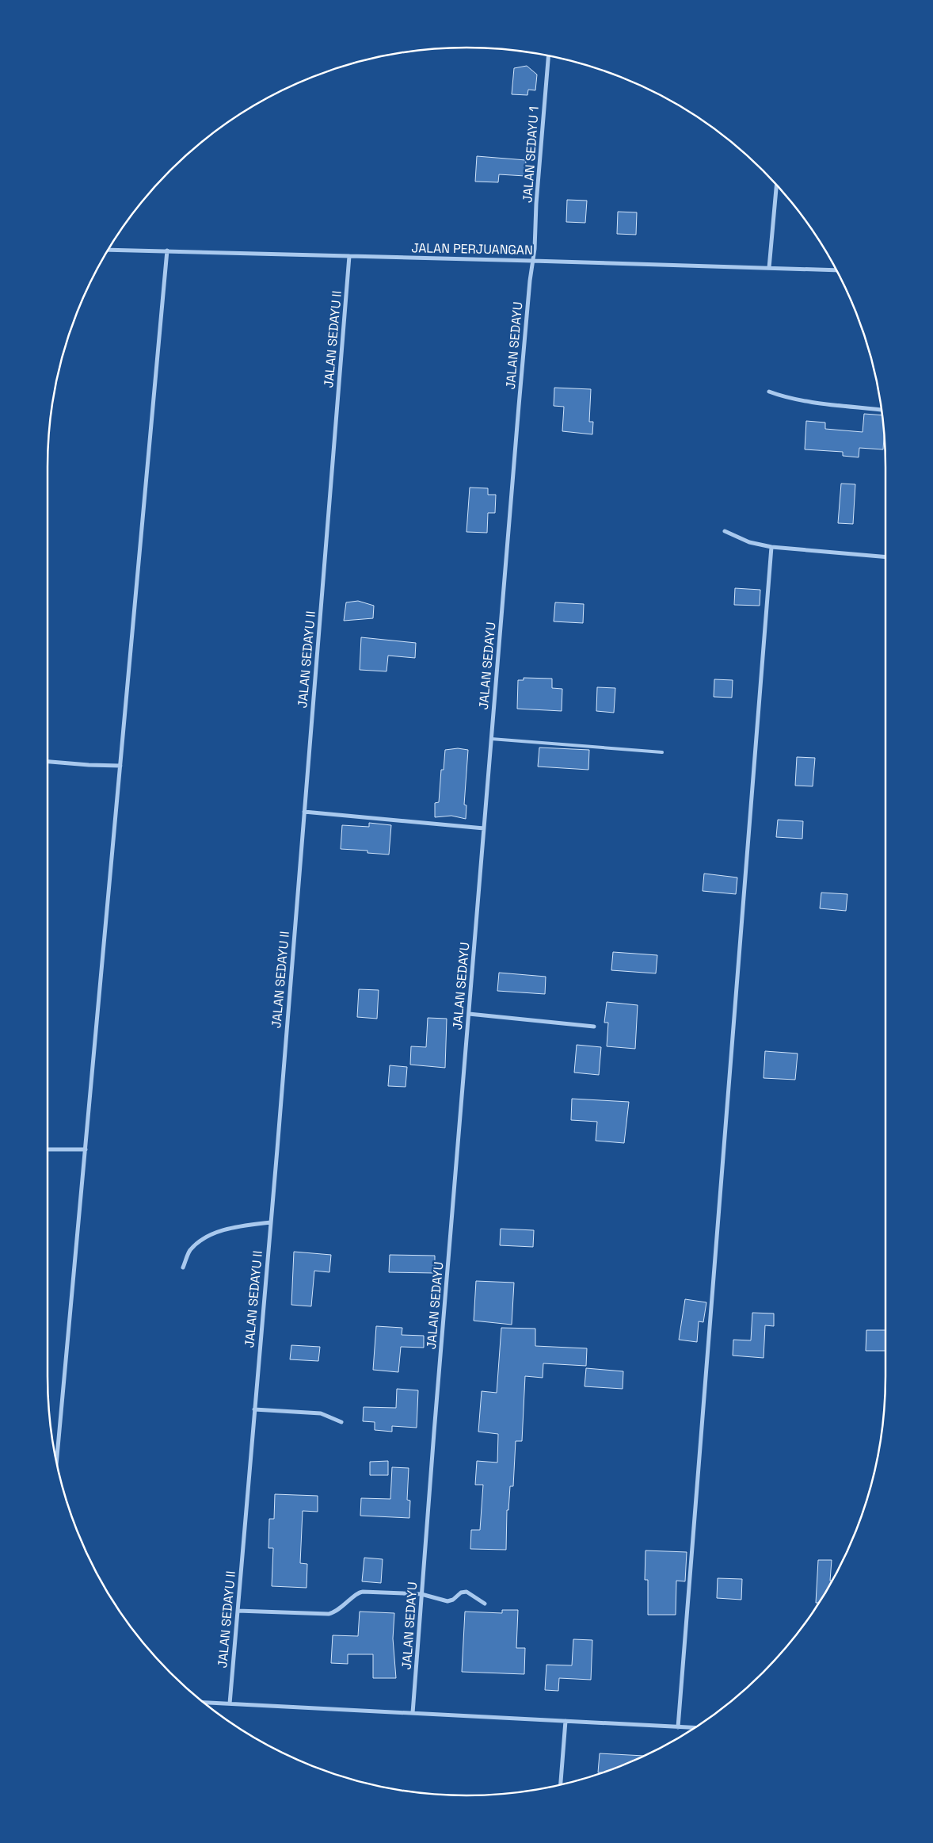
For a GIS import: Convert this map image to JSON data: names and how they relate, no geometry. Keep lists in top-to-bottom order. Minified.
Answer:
{"streets":{"street":["JALAN SEDAYU 1","JALAN PERJUANGAN","JALAN SEDAYU II","JALAN SEDAYU"]},"crossings":[["JALAN SEDAYU 1","JALAN PERJUANGAN"],["JALAN SEDAYU 1","JALAN SEDAYU"],["JALAN PERJUANGAN","JALAN SEDAYU II"],["JALAN PERJUANGAN","JALAN SEDAYU"]]}
